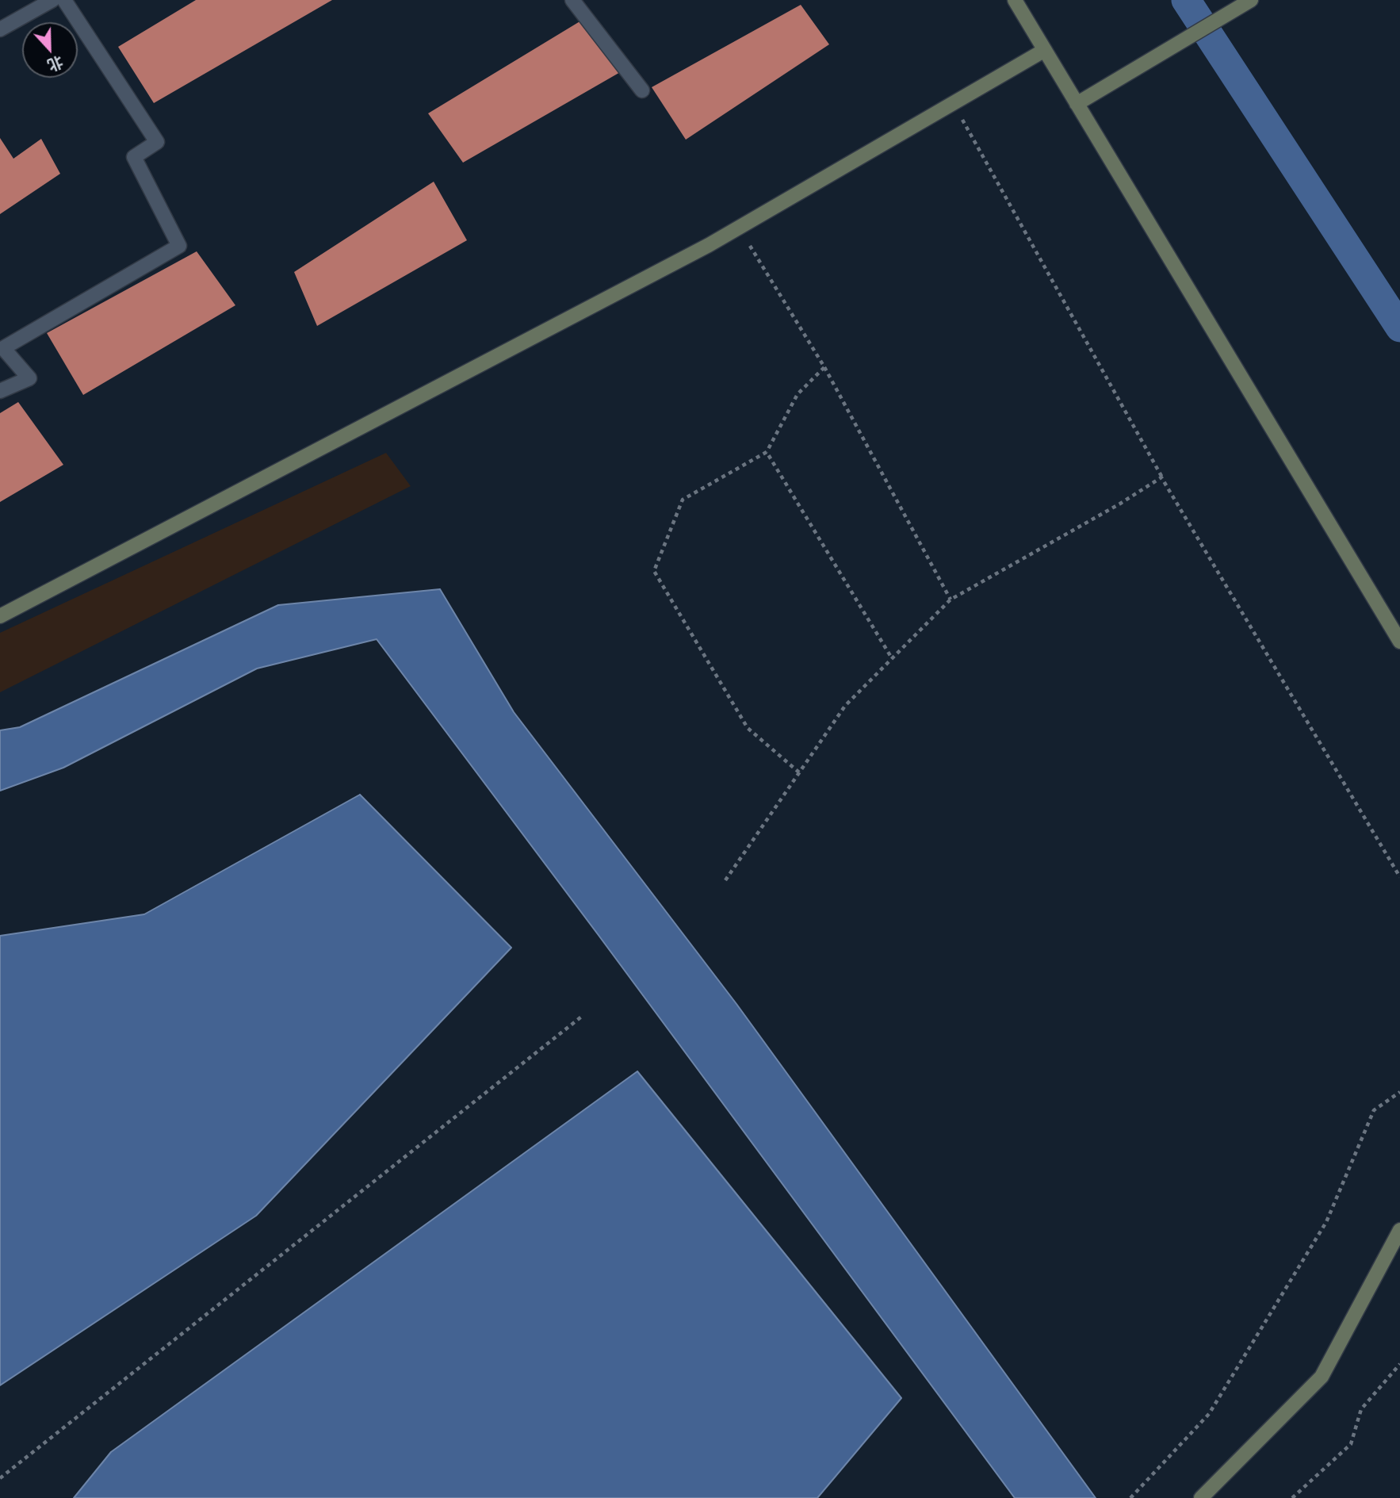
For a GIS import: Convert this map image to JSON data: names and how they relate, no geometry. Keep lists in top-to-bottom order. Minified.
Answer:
{"north":"bottom"}
